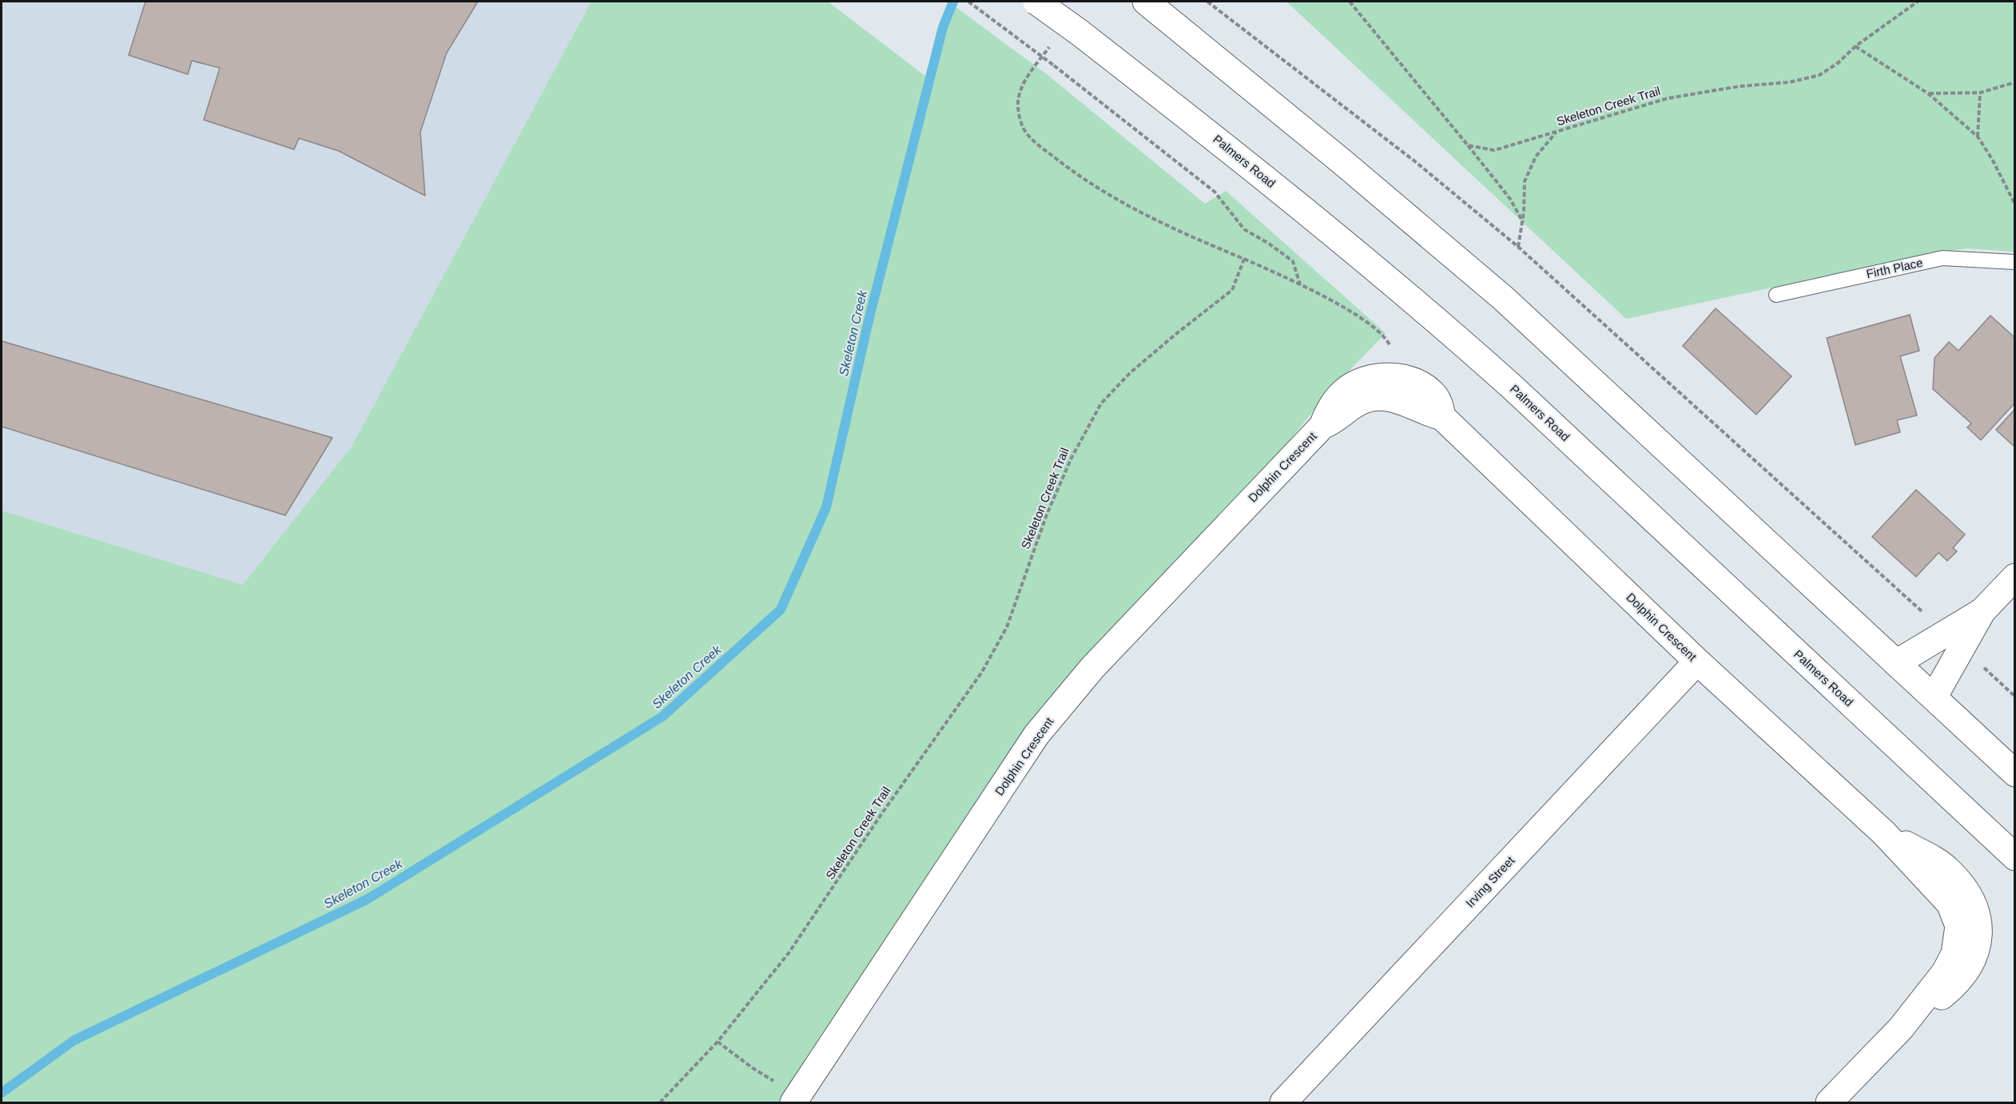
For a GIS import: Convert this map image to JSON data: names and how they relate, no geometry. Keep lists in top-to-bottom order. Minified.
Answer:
{"streets":{"street":["Palmers Road","Dolphin Crescent","Irving Street"],"lane":["Firth Place"],"path":["Skeleton Creek Trail"]},"crossings":[["Dolphin Crescent","Irving Street"]],"water":["Skeleton Creek"]}
